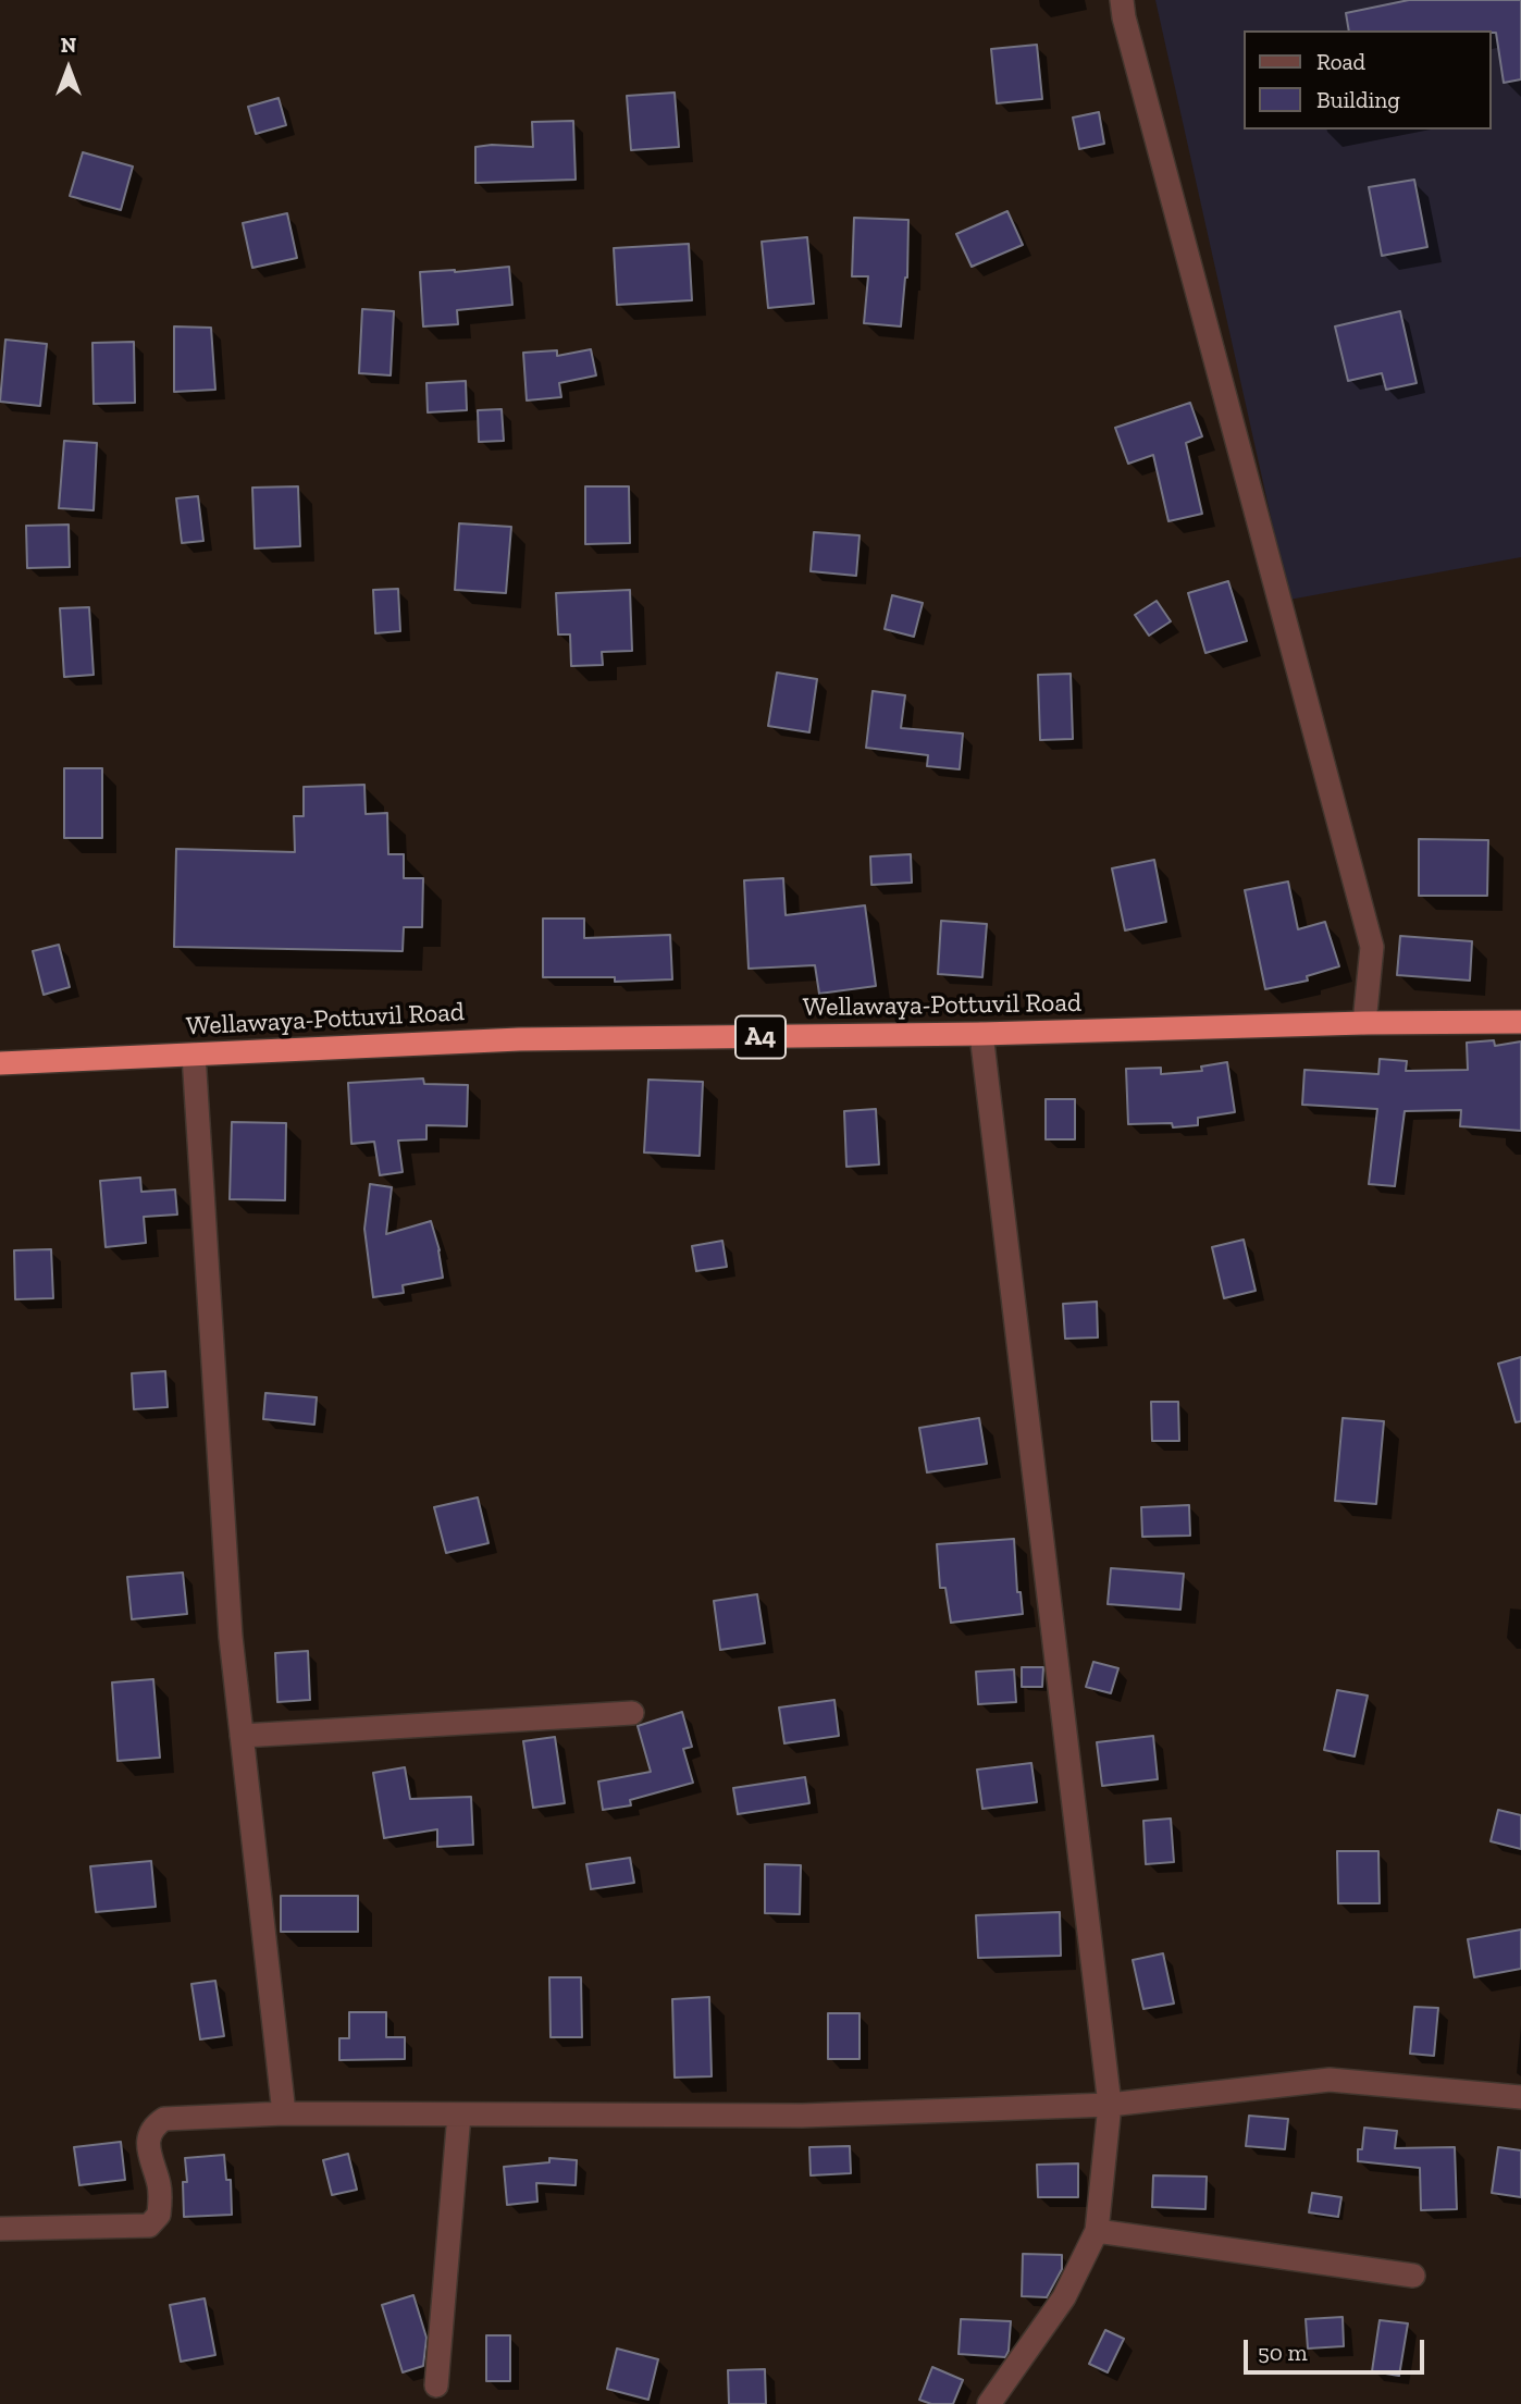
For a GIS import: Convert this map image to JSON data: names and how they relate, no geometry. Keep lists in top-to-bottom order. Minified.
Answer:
{"streets":{"highway":["Wellawaya-Pottuvil Road","A4"]},"legend":["Road","Building"],"scale_bar":"50 m","north":"top"}
